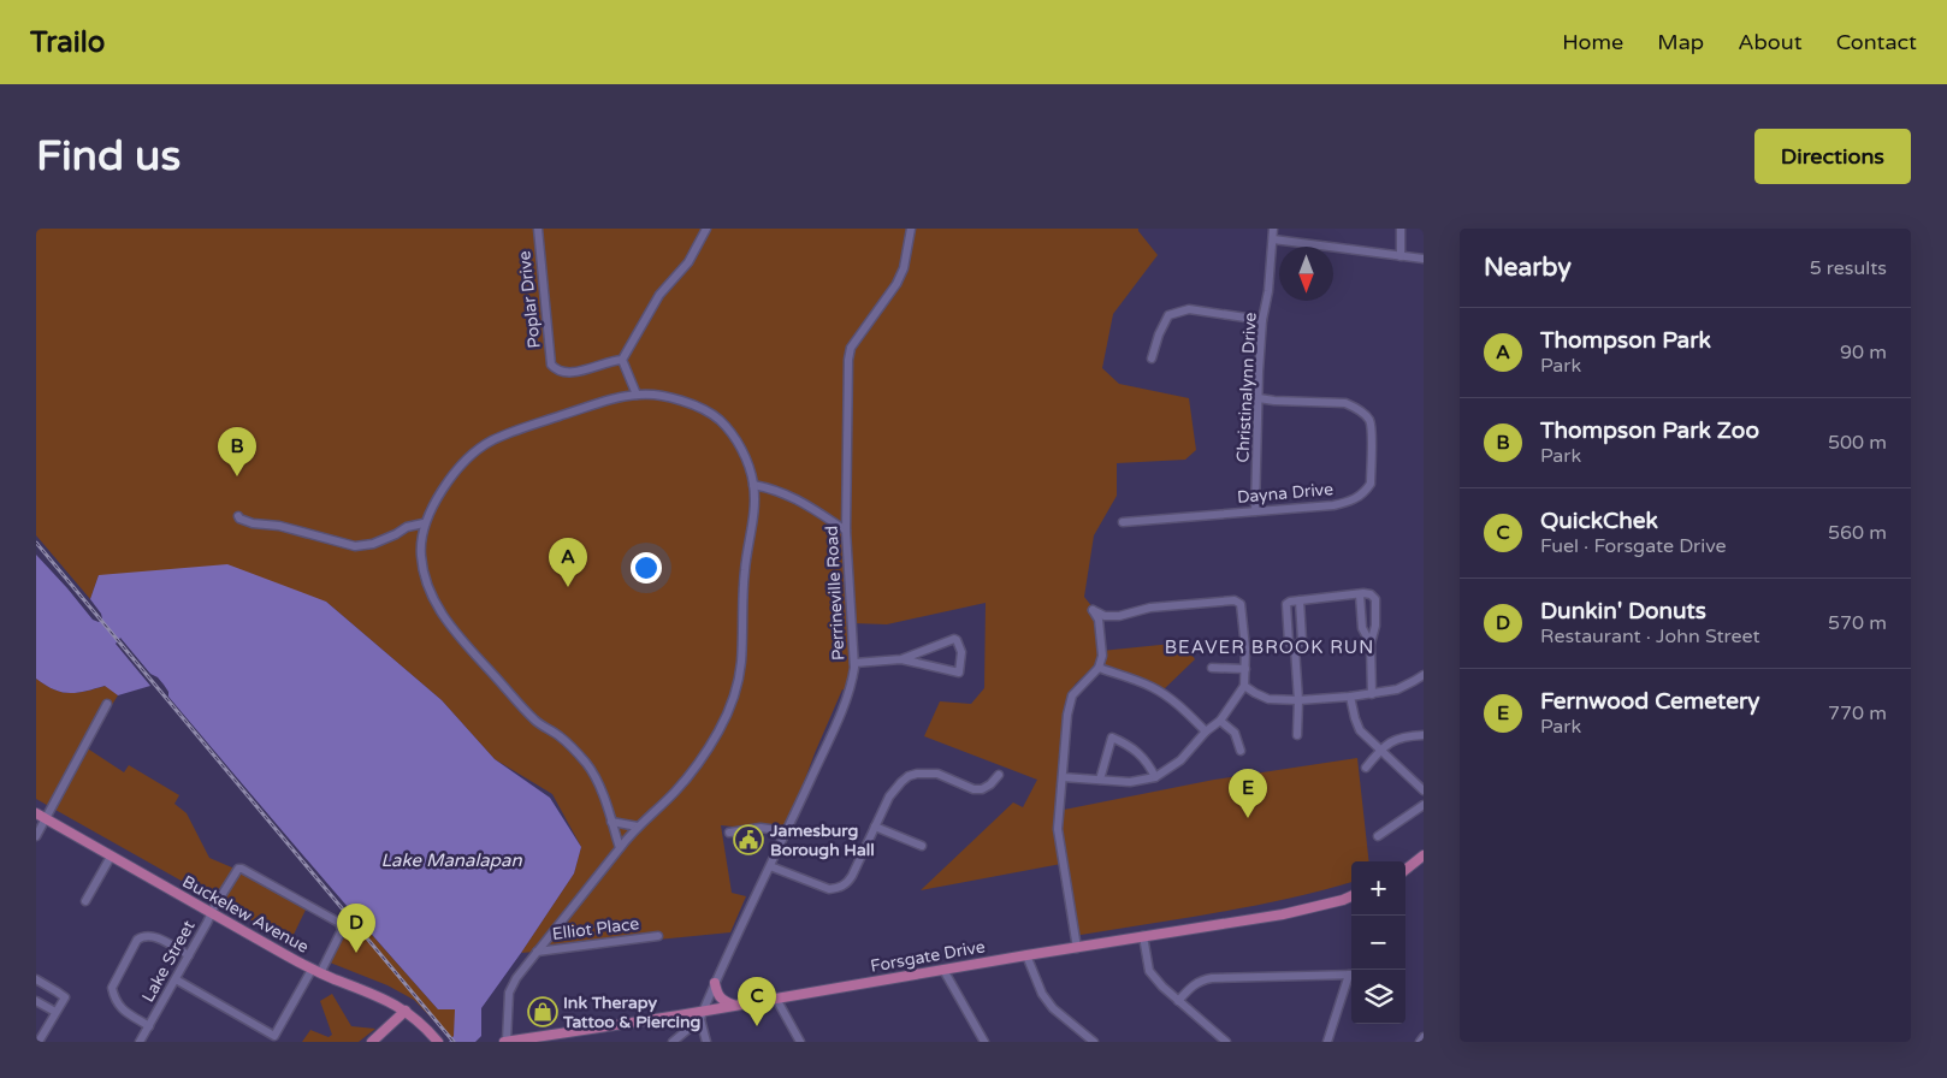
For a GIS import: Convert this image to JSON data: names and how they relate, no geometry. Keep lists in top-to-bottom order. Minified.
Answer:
{"streets":{"main road":["Buckelew Avenue","Forsgate Drive"],"street":["Poplar Drive","Christinalynn Drive","Dayna Drive","Perrineville Road","Elliot Place","Lake Street"]},"crossings":[["Christinalynn Drive","Dayna Drive"],["Perrineville Road","Forsgate Drive"],["Buckelew Avenue","Lake Street"]],"districts":["BEAVER BROOK RUN"],"water":["Lake Manalapan"],"places":{"public building":["Jamesburg Borough Hall"],"shop":["Ink Therapy Tattoo & Piercing"]},"north":"bottom","page":{"header":"Trailo","nav":["Home","Map","About","Contact"],"buttons":"Directions","title":"Find us","heading":["Nearby","5 results"],"list":[{"mark":"A","name":"Thompson Park","note":"Park","value":"90 m"},{"mark":"B","name":"Thompson Park Zoo","note":"Park","value":"500 m"},{"mark":"C","name":"QuickChek","note":"Fuel · Forsgate Drive","value":"560 m"},{"mark":"D","name":"Dunkin' Donuts","note":"Restaurant · John Street","value":"570 m"},{"mark":"E","name":"Fernwood Cemetery","note":"Park","value":"770 m"}],"pins":["B","A","E","D","C"],"map_buttons":["+","−"]}}
